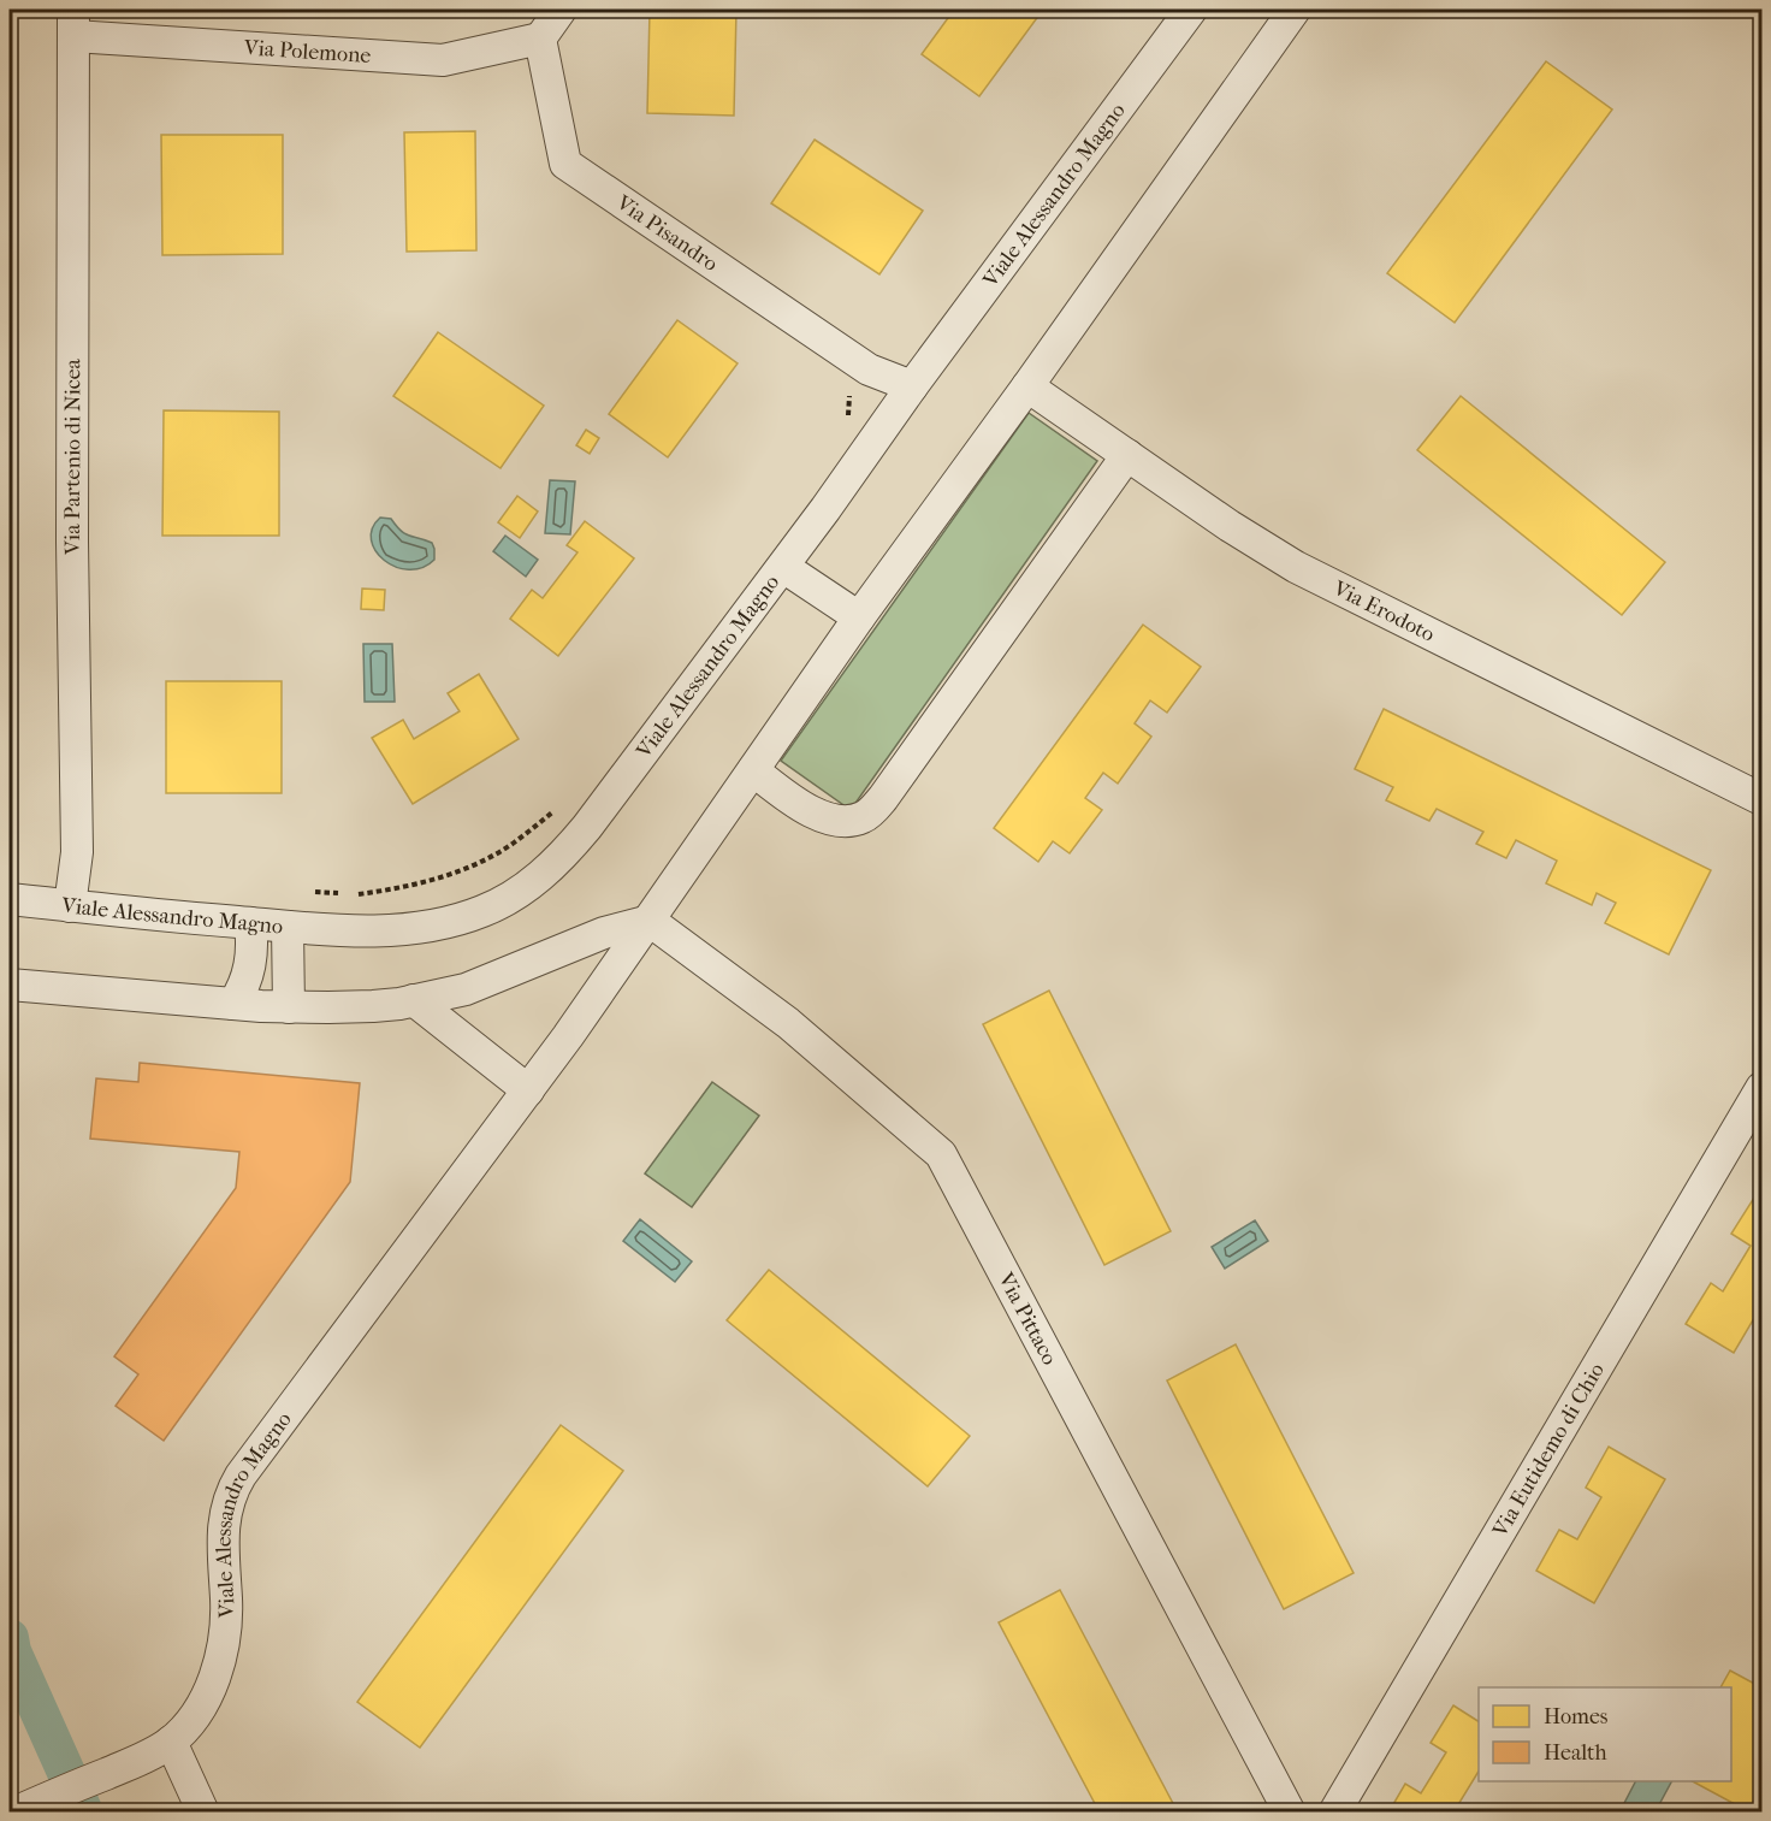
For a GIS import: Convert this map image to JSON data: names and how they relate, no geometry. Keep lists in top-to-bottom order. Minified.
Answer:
{"streets":{"street":["Via Polemone","Viale Alessandro Magno","Via Pisandro","Via Partenio di Nicea","Via Erodoto","Via Pittaco","Via Eutidemo di Chio"]},"crossings":[["Via Polemone","Via Pisandro"],["Via Polemone","Via Partenio di Nicea"],["Viale Alessandro Magno","Via Pisandro"],["Viale Alessandro Magno","Via Partenio di Nicea"],["Viale Alessandro Magno","Via Erodoto"],["Viale Alessandro Magno","Via Pittaco"]],"legend":["Homes","Health"]}
